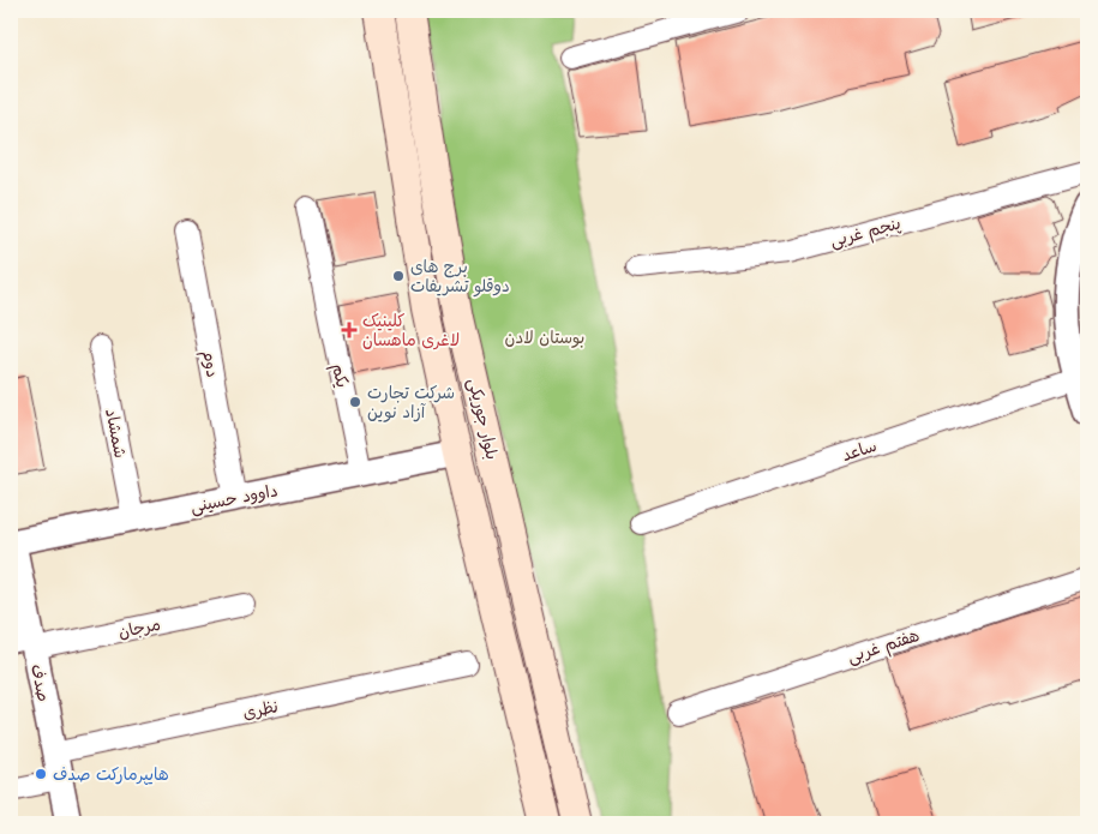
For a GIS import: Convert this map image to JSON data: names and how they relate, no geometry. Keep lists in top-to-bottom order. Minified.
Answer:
{"streets":{"main road":["بلوار جوریکی"],"street":["پنجم غربی","دوم","یکم","شمشاد","ساعد","داوود حسینی","مرجان","هفتم غربی","صدف","نظری"]},"crossings":[["دوم","داوود حسینی"],["یکم","داوود حسینی"],["بلوار جوریکی","داوود حسینی"],["شمشاد","داوود حسینی"],["داوود حسینی","صدف"],["مرجان","صدف"],["صدف","نظری"]],"parks":["بوستان لادن"],"places":{"other":["برج های دوقلو تشریفات","شرکت تجارت آزاد نوین","هایپرمارکت صدف"],"health":["کلینیک لاغری ماهسان"]}}
